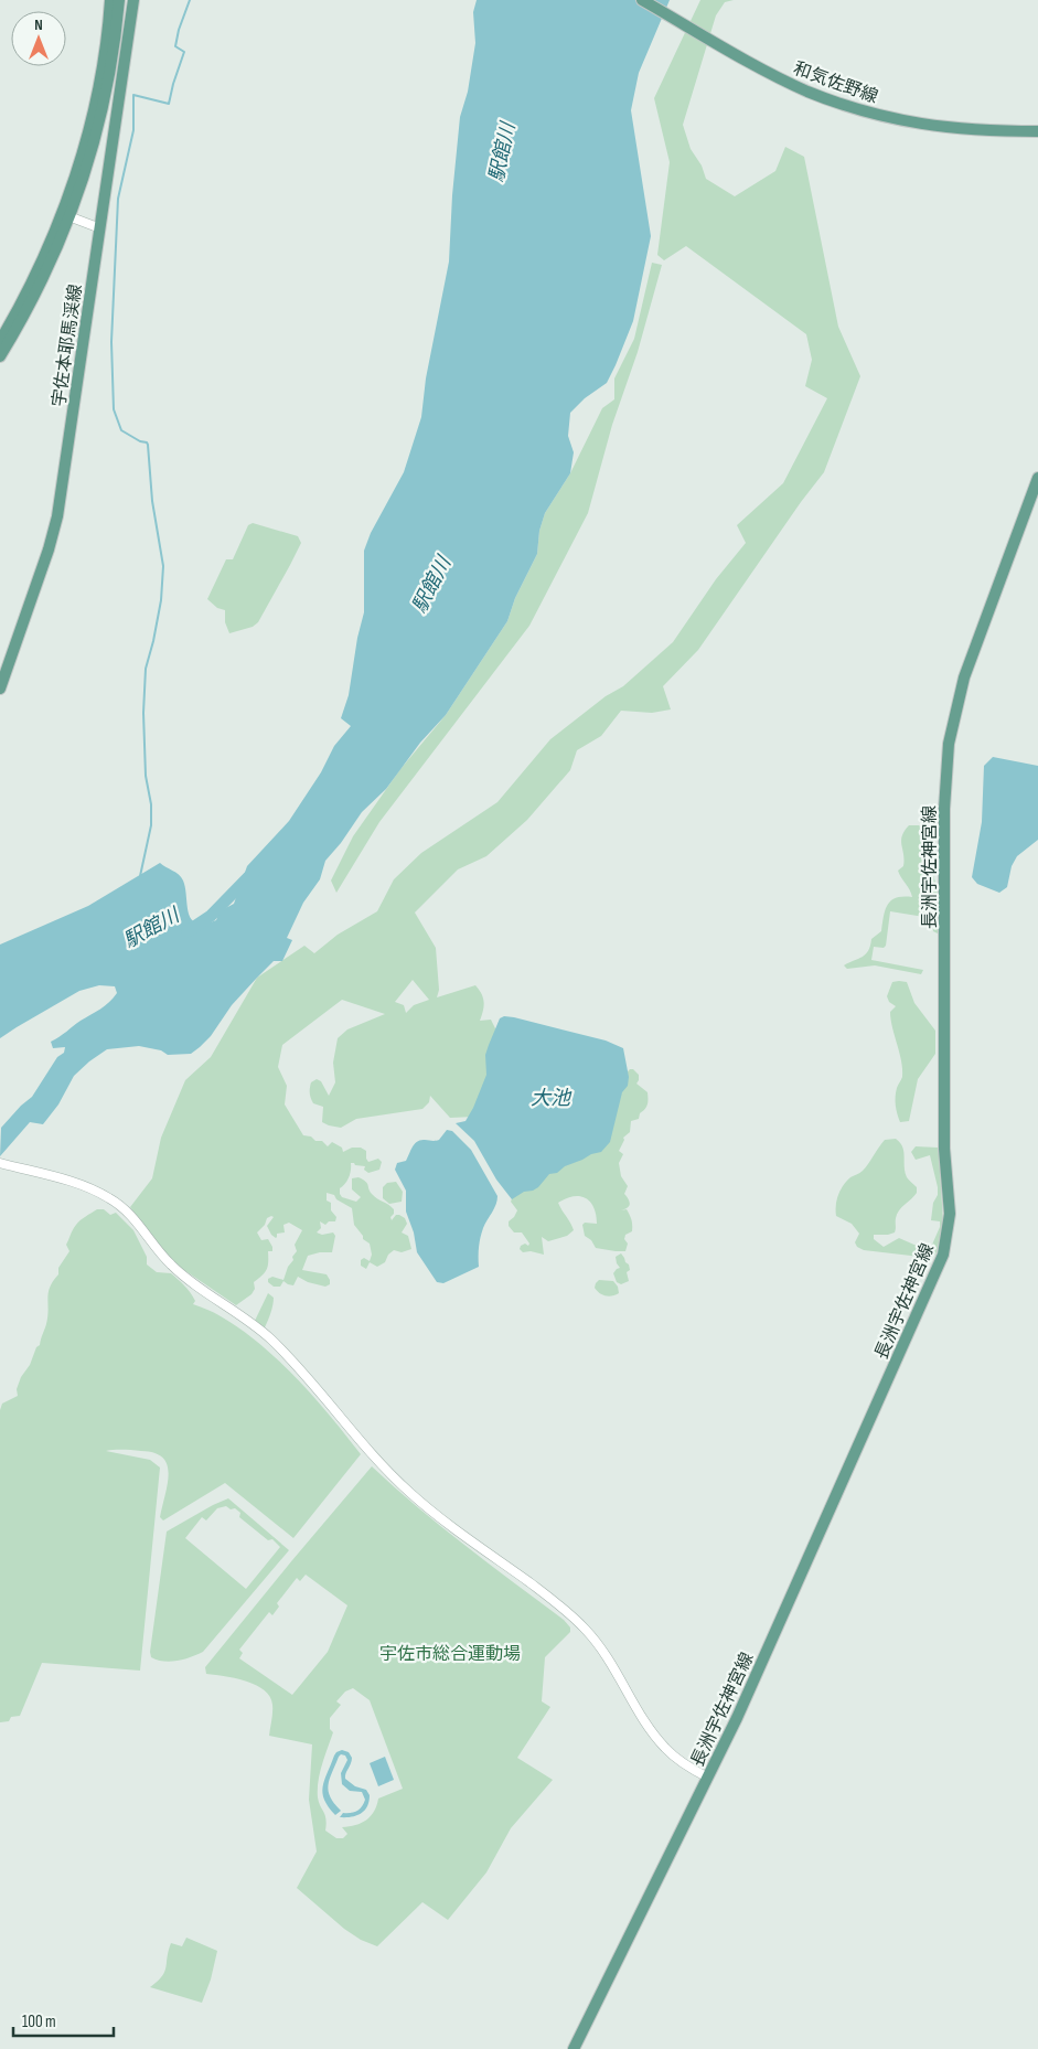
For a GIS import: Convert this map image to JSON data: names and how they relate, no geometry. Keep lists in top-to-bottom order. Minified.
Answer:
{"streets":{"main road":["和気佐野線","宇佐本耶馬渓線","長洲宇佐神宮線"]},"water":["駅館川","大池"],"parks":["宇佐市総合運動場"],"scale_bar":"100 m","north":"top"}
